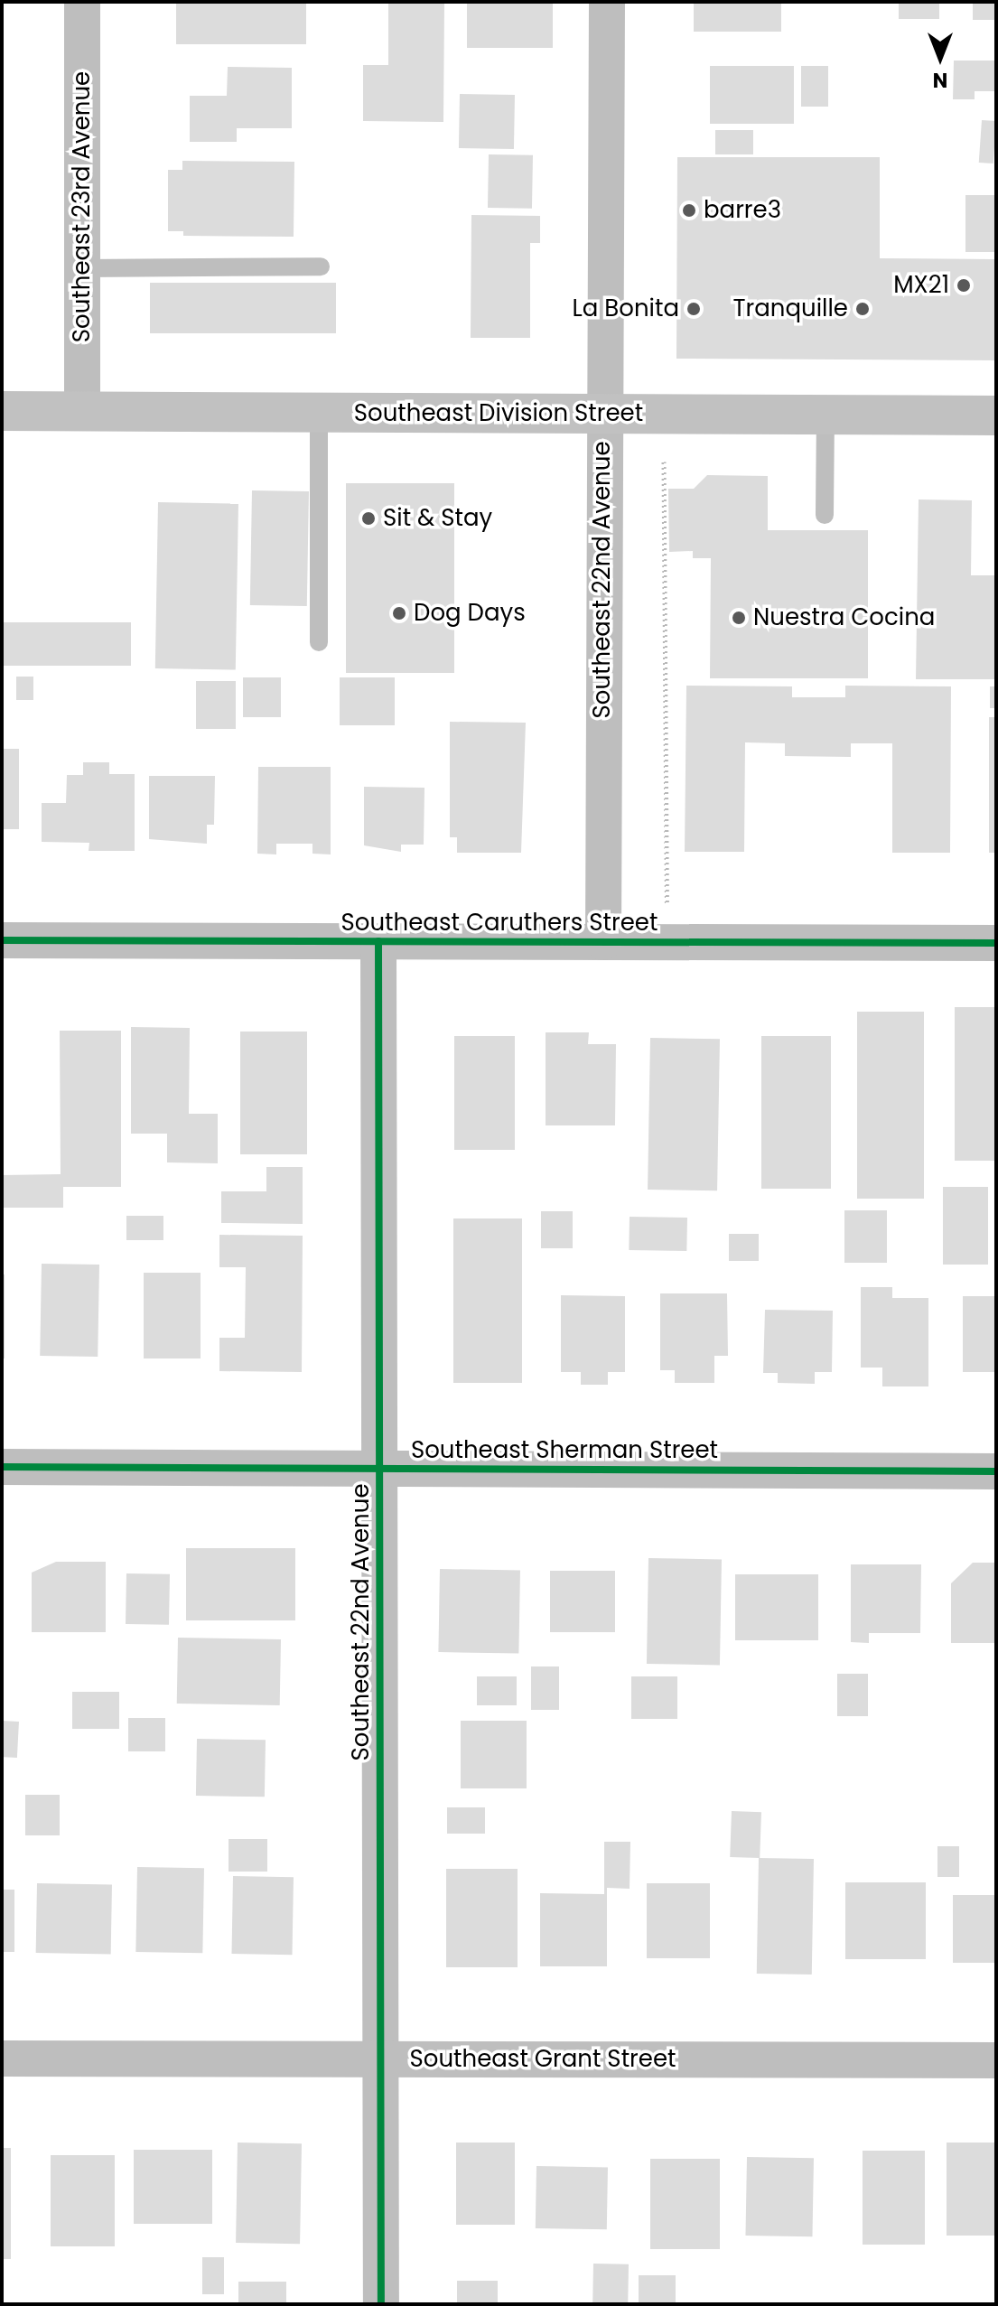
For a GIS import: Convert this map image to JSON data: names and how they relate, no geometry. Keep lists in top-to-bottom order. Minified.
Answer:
{"streets":{"main road":["Southeast Division Street"],"street":["Southeast 23rd Avenue","Southeast 22nd Avenue","Southeast Caruthers Street","Southeast Sherman Street","Southeast Grant Street"]},"crossings":[["Southeast 23rd Avenue","Southeast Division Street"],["Southeast Division Street","Southeast 22nd Avenue"],["Southeast 22nd Avenue","Southeast Caruthers Street"],["Southeast 22nd Avenue","Southeast Sherman Street"],["Southeast 22nd Avenue","Southeast Grant Street"]],"places":["barre3","MX21","La Bonita","Tranquille","Sit & Stay","Dog Days","Nuestra Cocina"],"north":"bottom"}
